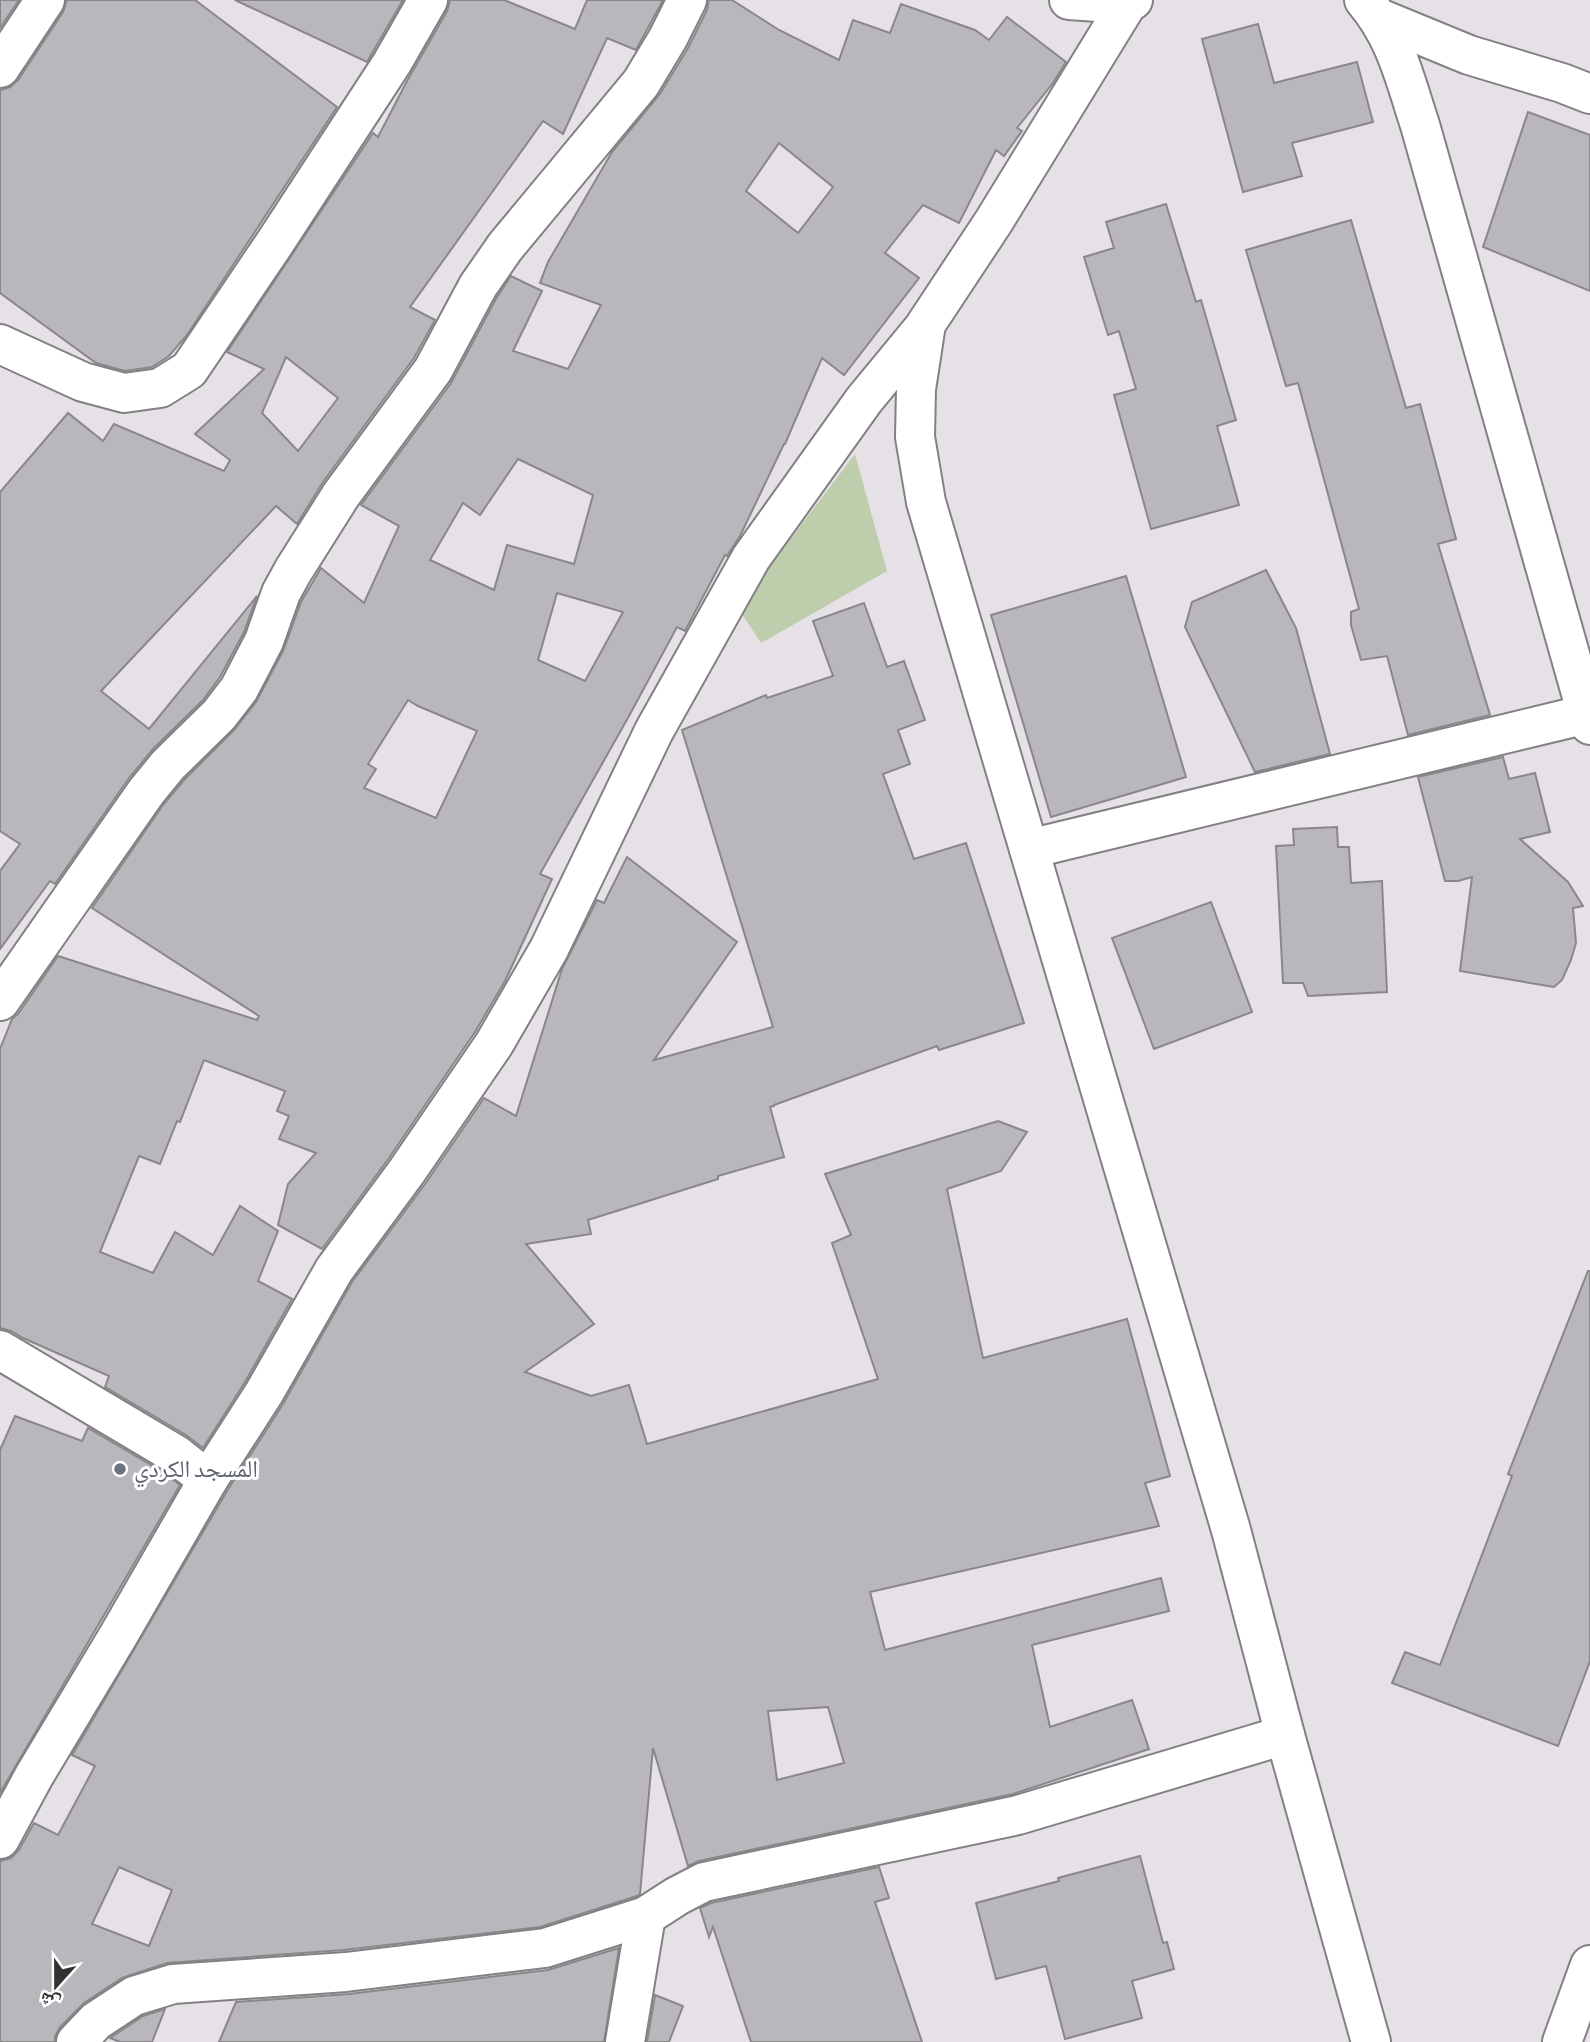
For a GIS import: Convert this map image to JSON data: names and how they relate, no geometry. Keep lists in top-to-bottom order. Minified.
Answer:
{"places":["المسجد الكردي"],"north":"bottom"}
